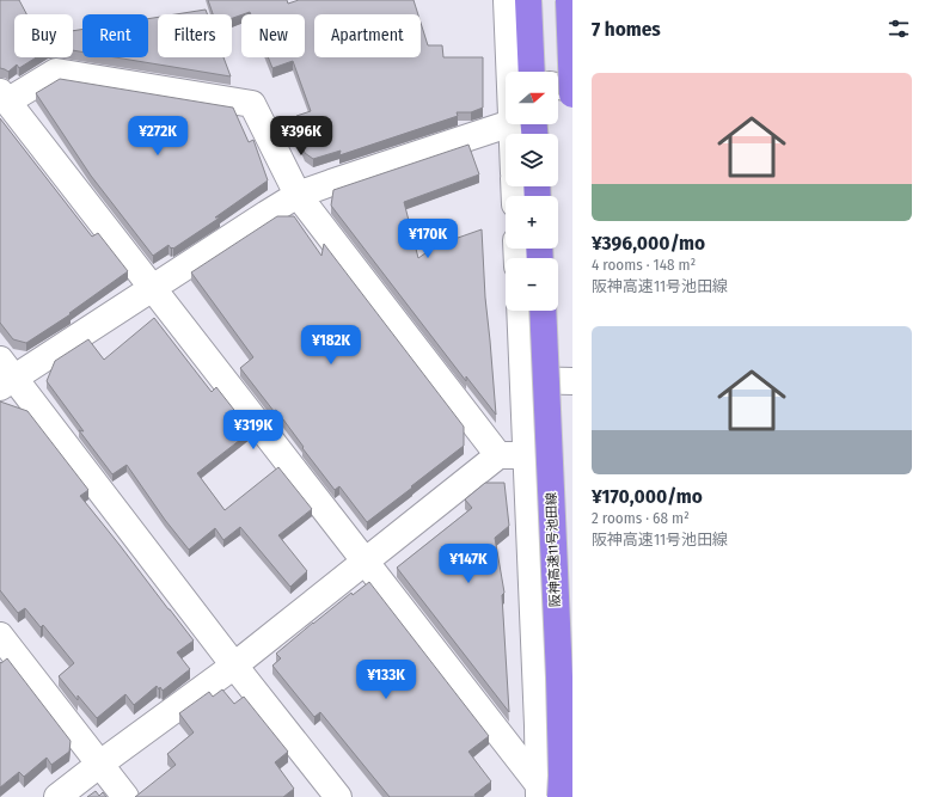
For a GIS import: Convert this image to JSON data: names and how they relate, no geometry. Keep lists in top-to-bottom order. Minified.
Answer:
{"streets":{"highway":["阪神高速11号池田線"]},"north":"right","page":{"heading":"7 homes","chip":["Buy","Rent","Filters","New","Apartment"],"list":[{"name":"¥396,000/mo","note":"4 rooms · 148 m² · 阪神高速11号池田線"},{"name":"¥170,000/mo","note":"2 rooms · 68 m² · 阪神高速11号池田線"}],"map_buttons":["+","−"],"price":["¥272K","¥396K","¥170K","¥182K","¥319K","¥147K","¥133K"]}}
